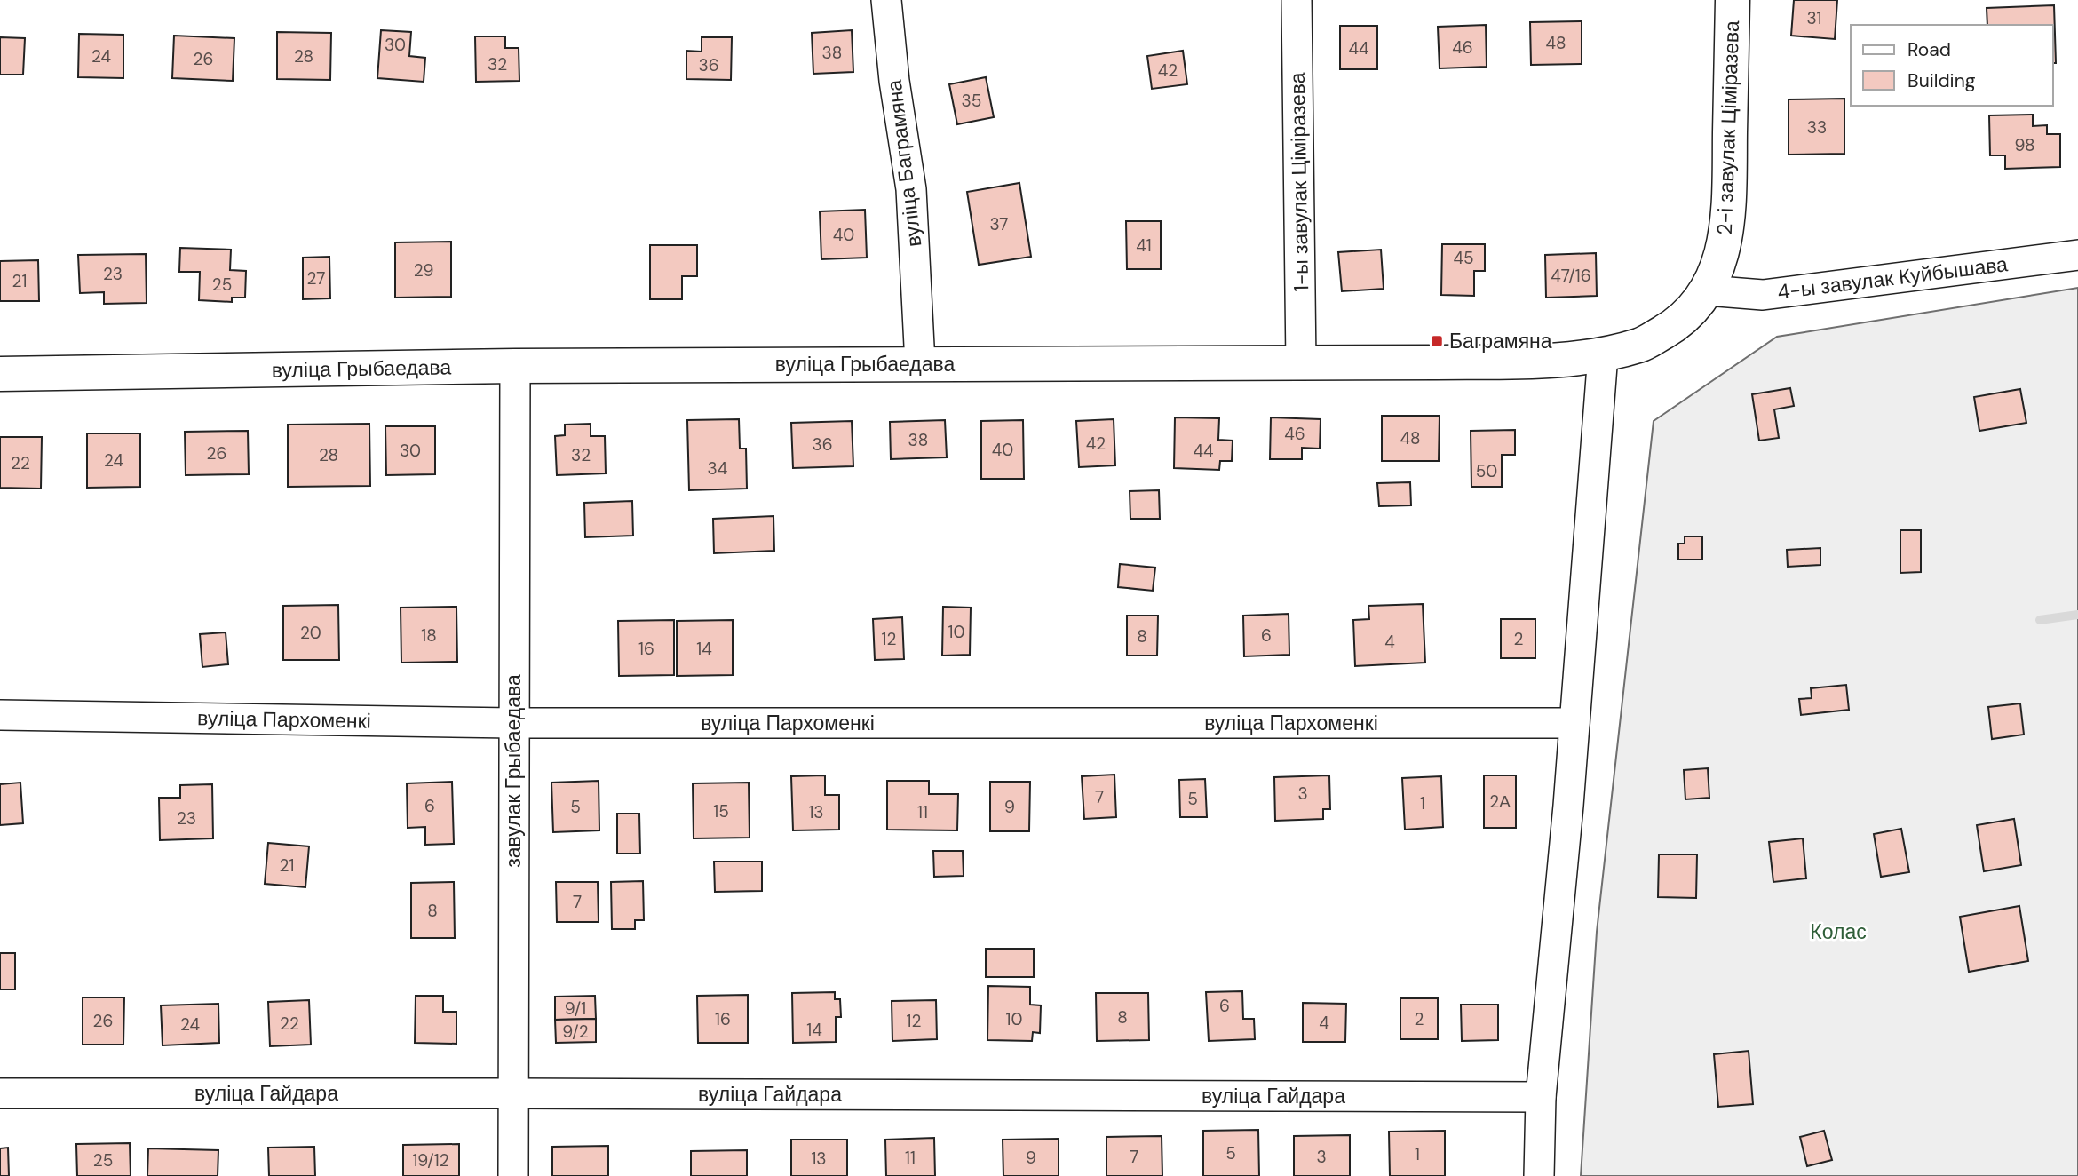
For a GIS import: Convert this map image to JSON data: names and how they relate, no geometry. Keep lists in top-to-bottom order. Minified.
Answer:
{"streets":{"street":["2-і завулак Ціміразева","вуліца Баграмяна","1-ы завулак Ціміразева","4-ы завулак Куйбышава","вуліца Грыбаедава","вуліца Пархоменкі","завулак Грыбаедава","вуліца Гайдара"]},"crossings":[["2-і завулак Ціміразева","4-ы завулак Куйбышава"],["2-і завулак Ціміразева","вуліца Грыбаедава"],["вуліца Баграмяна","вуліца Грыбаедава"],["1-ы завулак Ціміразева","вуліца Грыбаедава"],["4-ы завулак Куйбышава","вуліца Грыбаедава"],["вуліца Грыбаедава","завулак Грыбаедава"],["вуліца Пархоменкі","завулак Грыбаедава"],["завулак Грыбаедава","вуліца Гайдара"]],"parks":["Колас"],"places":{"transit":["Баграмяна"]},"house_numbers":["31","48","30","46","44","38","24","28","26","32","36","42","35","33","98","37","40","41","45","29","23","47/16","27","21","25","46","48","38","42","36","40","30","44","26","28","32","24","22","34","50","10","20","18","6","8","12","2","4","16","14","3","7","5","2А","1","6","5","9","15","13","11","23","21","7","8","6","9/1","8","16","10","2","26","12","4","22","24","14","9/2","5","1","7","3","11","9","13","25","19/12"],"legend":["Road","Building"]}
